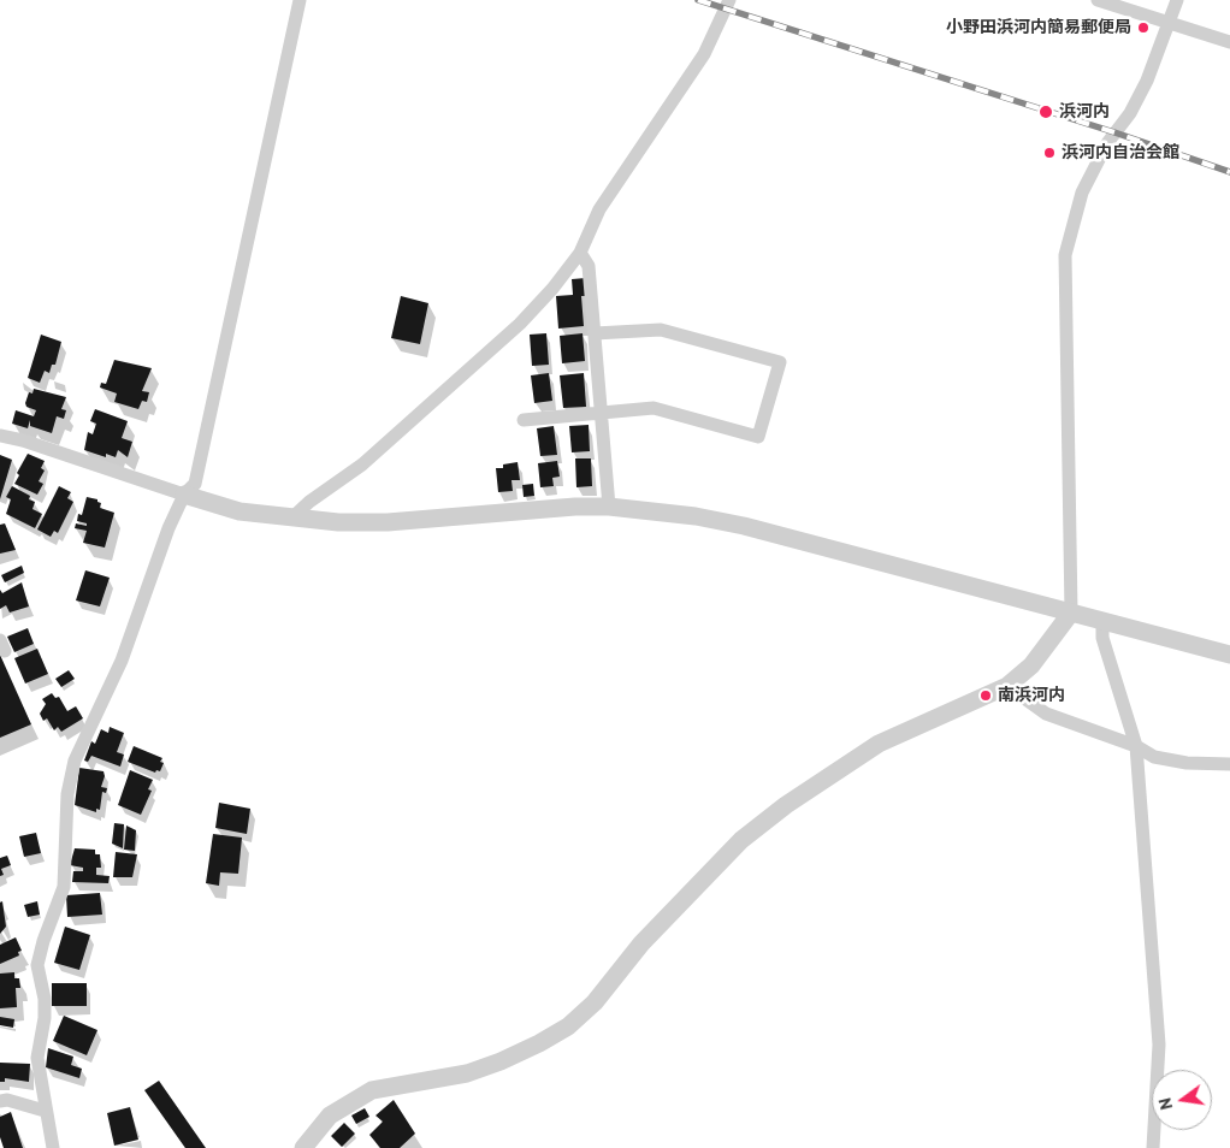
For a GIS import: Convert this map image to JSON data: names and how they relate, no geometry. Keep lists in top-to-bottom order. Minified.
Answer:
{"places":["小野田浜河内簡易郵便局","浜河内","浜河内自治会館","南浜河内"],"north":"left"}
